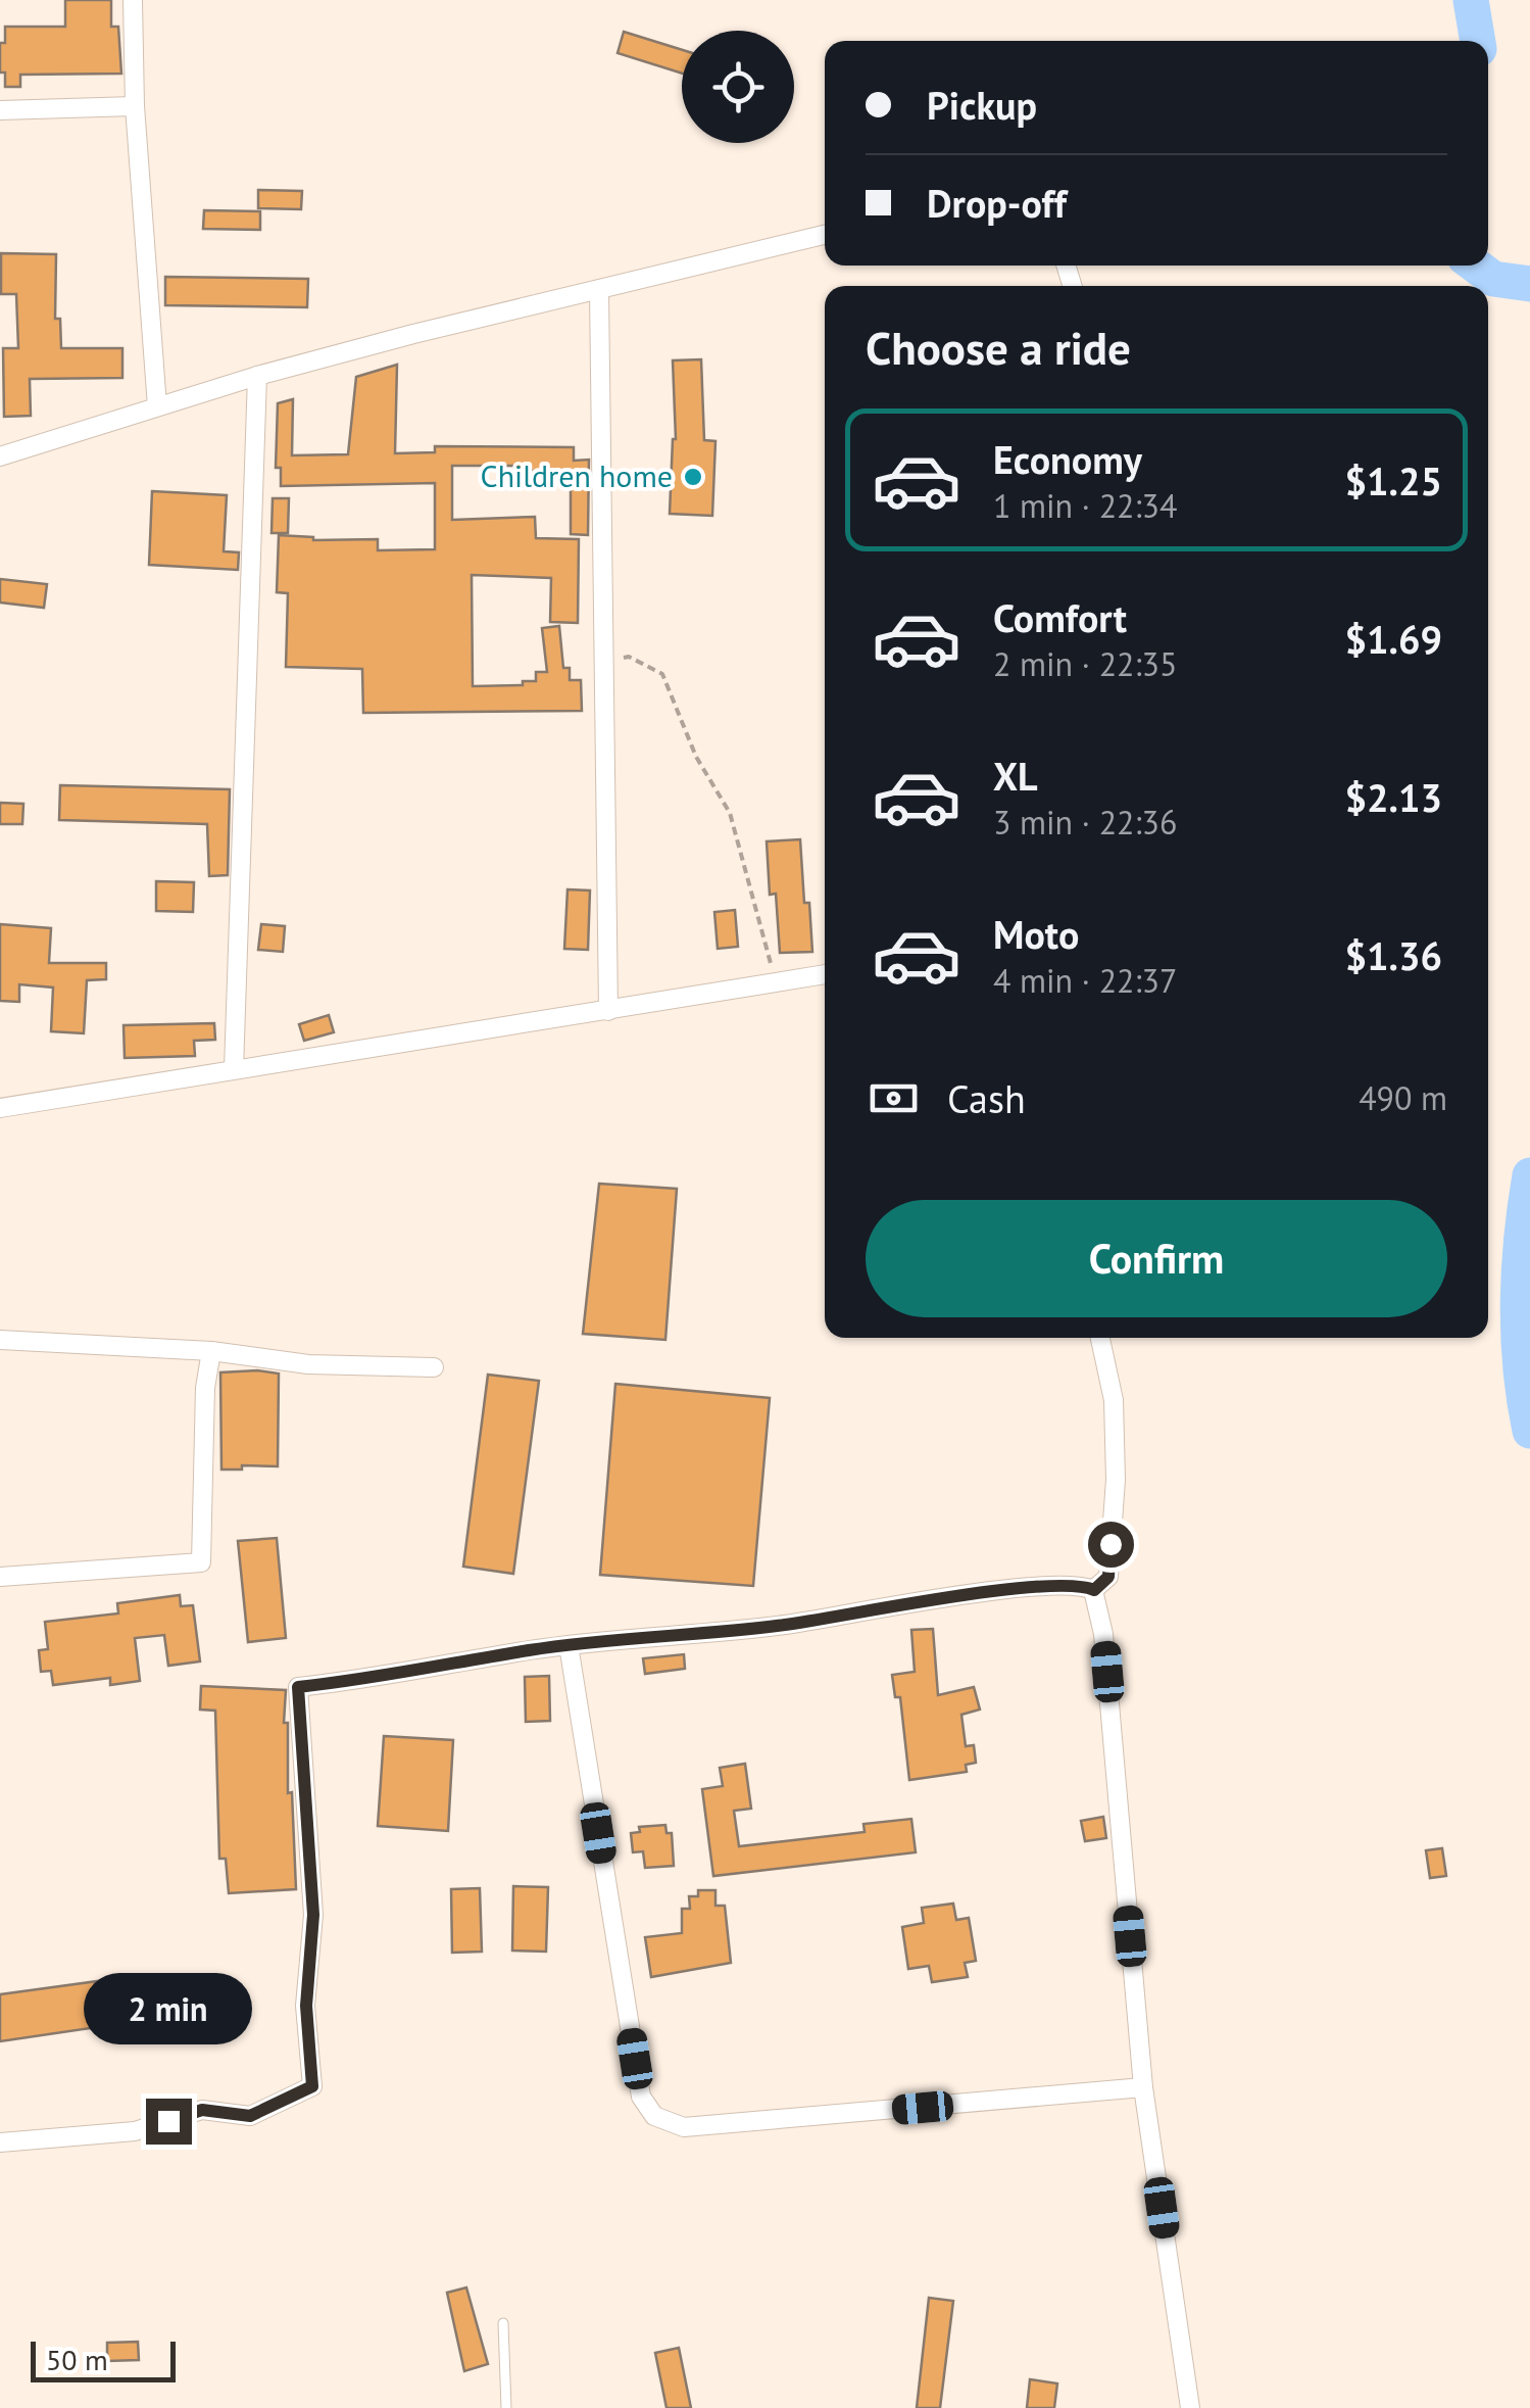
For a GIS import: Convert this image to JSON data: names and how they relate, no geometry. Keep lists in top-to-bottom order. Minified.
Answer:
{"places":["Children home"],"scale_bar":"50 m","page":{"banner":["Pickup","Drop-off"],"heading":"Choose a ride","list":[{"name":"Economy","note":"1 min · 22:34","value":"$1.25"},{"name":"Comfort","note":"2 min · 22:35","value":"$1.69"},{"name":"XL","note":"3 min · 22:36","value":"$2.13"},{"name":"Moto","note":"4 min · 22:37","value":"$1.36"}],"pay":["Cash","490 m"],"buttons":"Confirm","bubble":"2 min","scale":"50 m"}}
